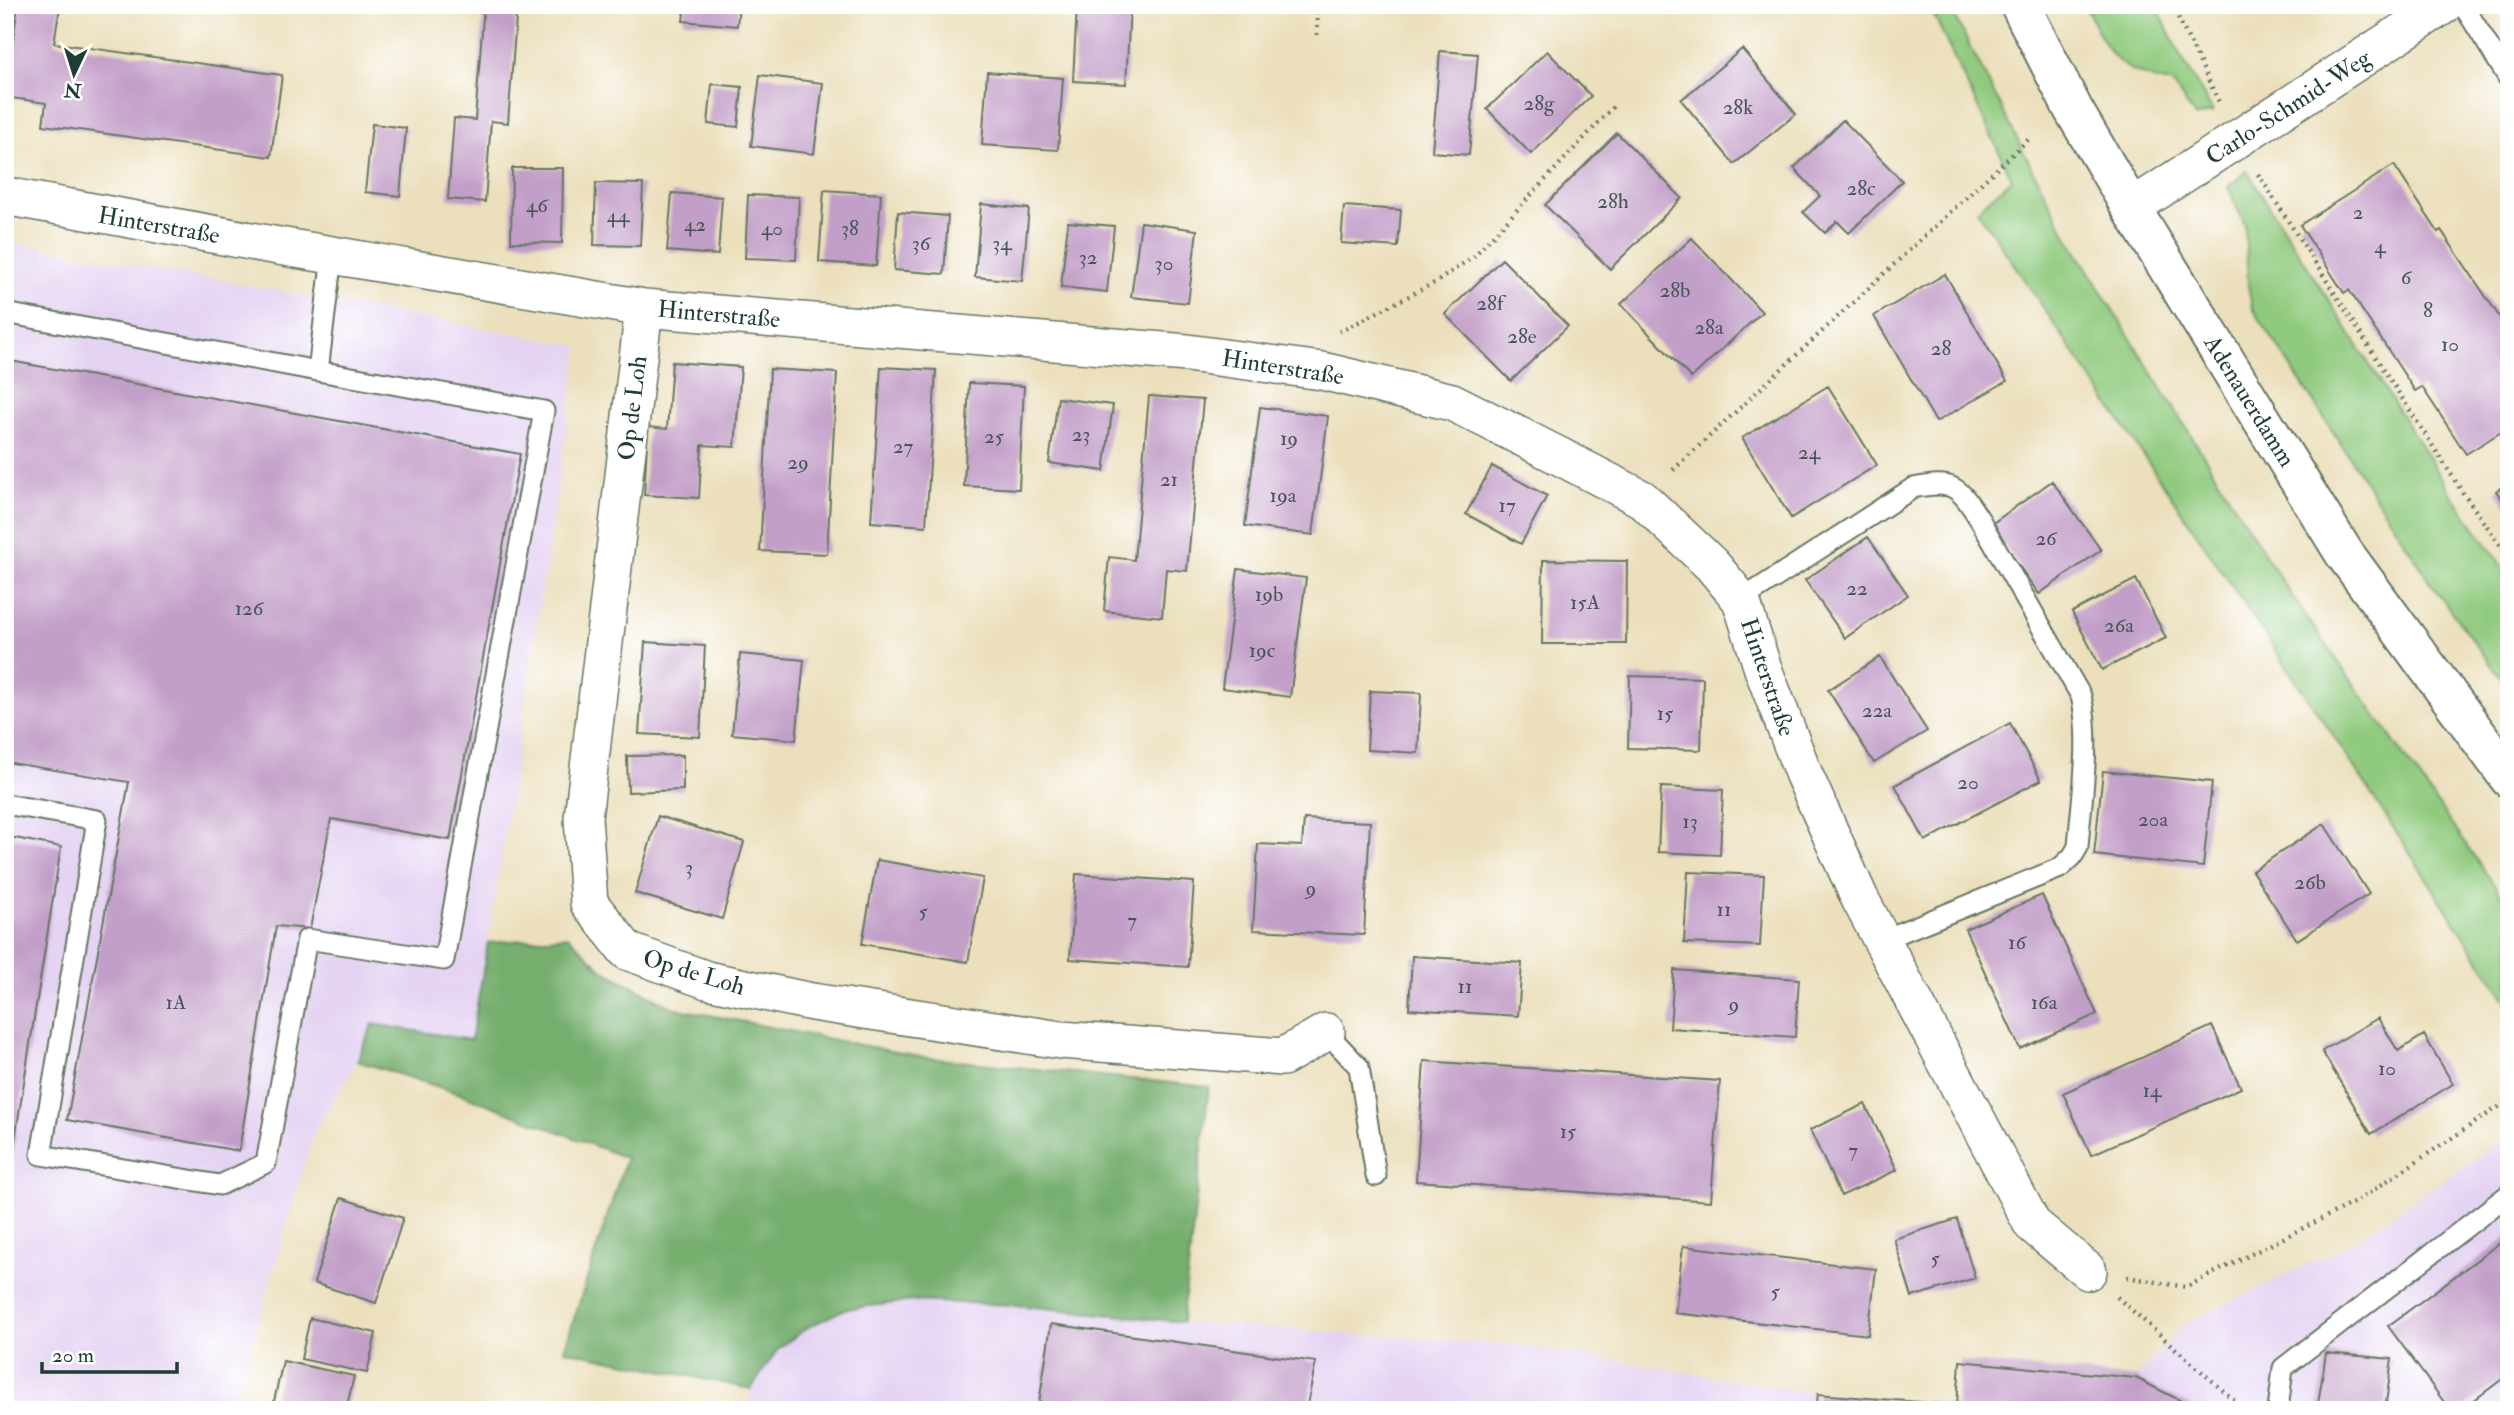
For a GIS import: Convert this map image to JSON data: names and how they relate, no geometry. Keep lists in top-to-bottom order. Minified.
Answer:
{"streets":{"street":["Carlo-Schmid-Weg","Hinterstraße","Adenauerdamm","Op de Loh"]},"crossings":[["Carlo-Schmid-Weg","Adenauerdamm"],["Hinterstraße","Op de Loh"]],"house_numbers":["28g","28k","28c","28h","46","2","44","42","40","38","36","34","4","32","30","6","28b","28f","8","28a","28e","10","28","23","25","19","27","24","29","21","19a","17","26","22","19b","15A","126","26a","19c","22a","15","20","20a","13","3","26b","9","11","5","7","16","11","1A","16a","9","10","14","15","7","5","5"],"scale_bar":"20 m","north":"bottom"}
